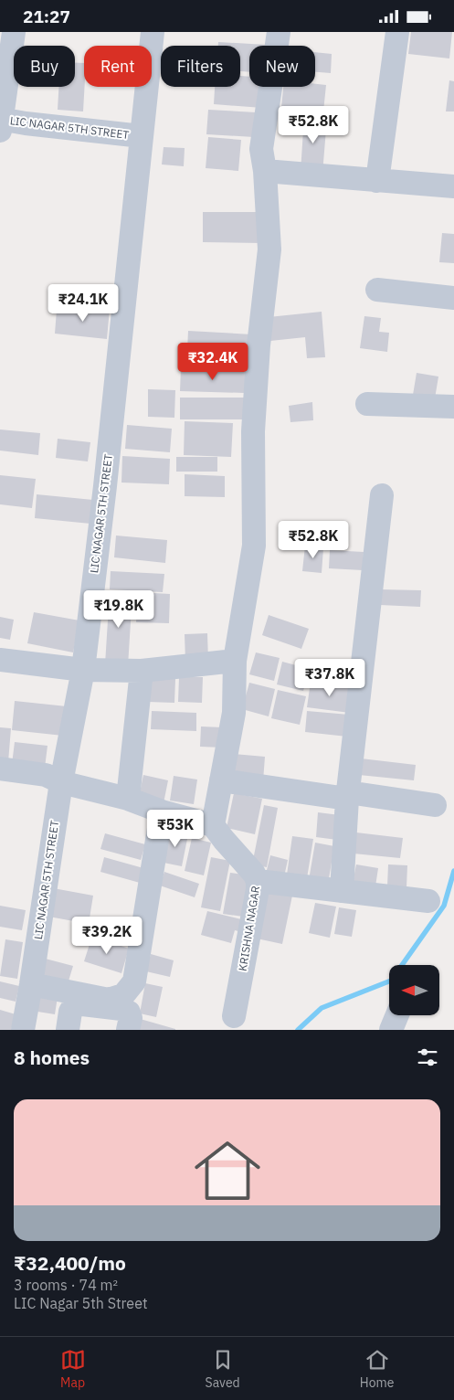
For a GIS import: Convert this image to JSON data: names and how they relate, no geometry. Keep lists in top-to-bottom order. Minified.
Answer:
{"streets":{"street":["LIC NAGAR 5TH STREET","KRISHNA NAGAR"]},"north":"left","page":{"status":"21:27","chip":["Buy","Rent","Filters","New"],"price":["₹52.8K","₹24.1K","₹32.4K","₹52.8K","₹19.8K","₹37.8K","₹53K","₹39.2K"],"heading":"8 homes","list":[{"name":"₹32,400/mo","note":"3 rooms · 74 m² · LIC Nagar 5th Street"}],"tabs":["Map","Saved","Home"]}}
